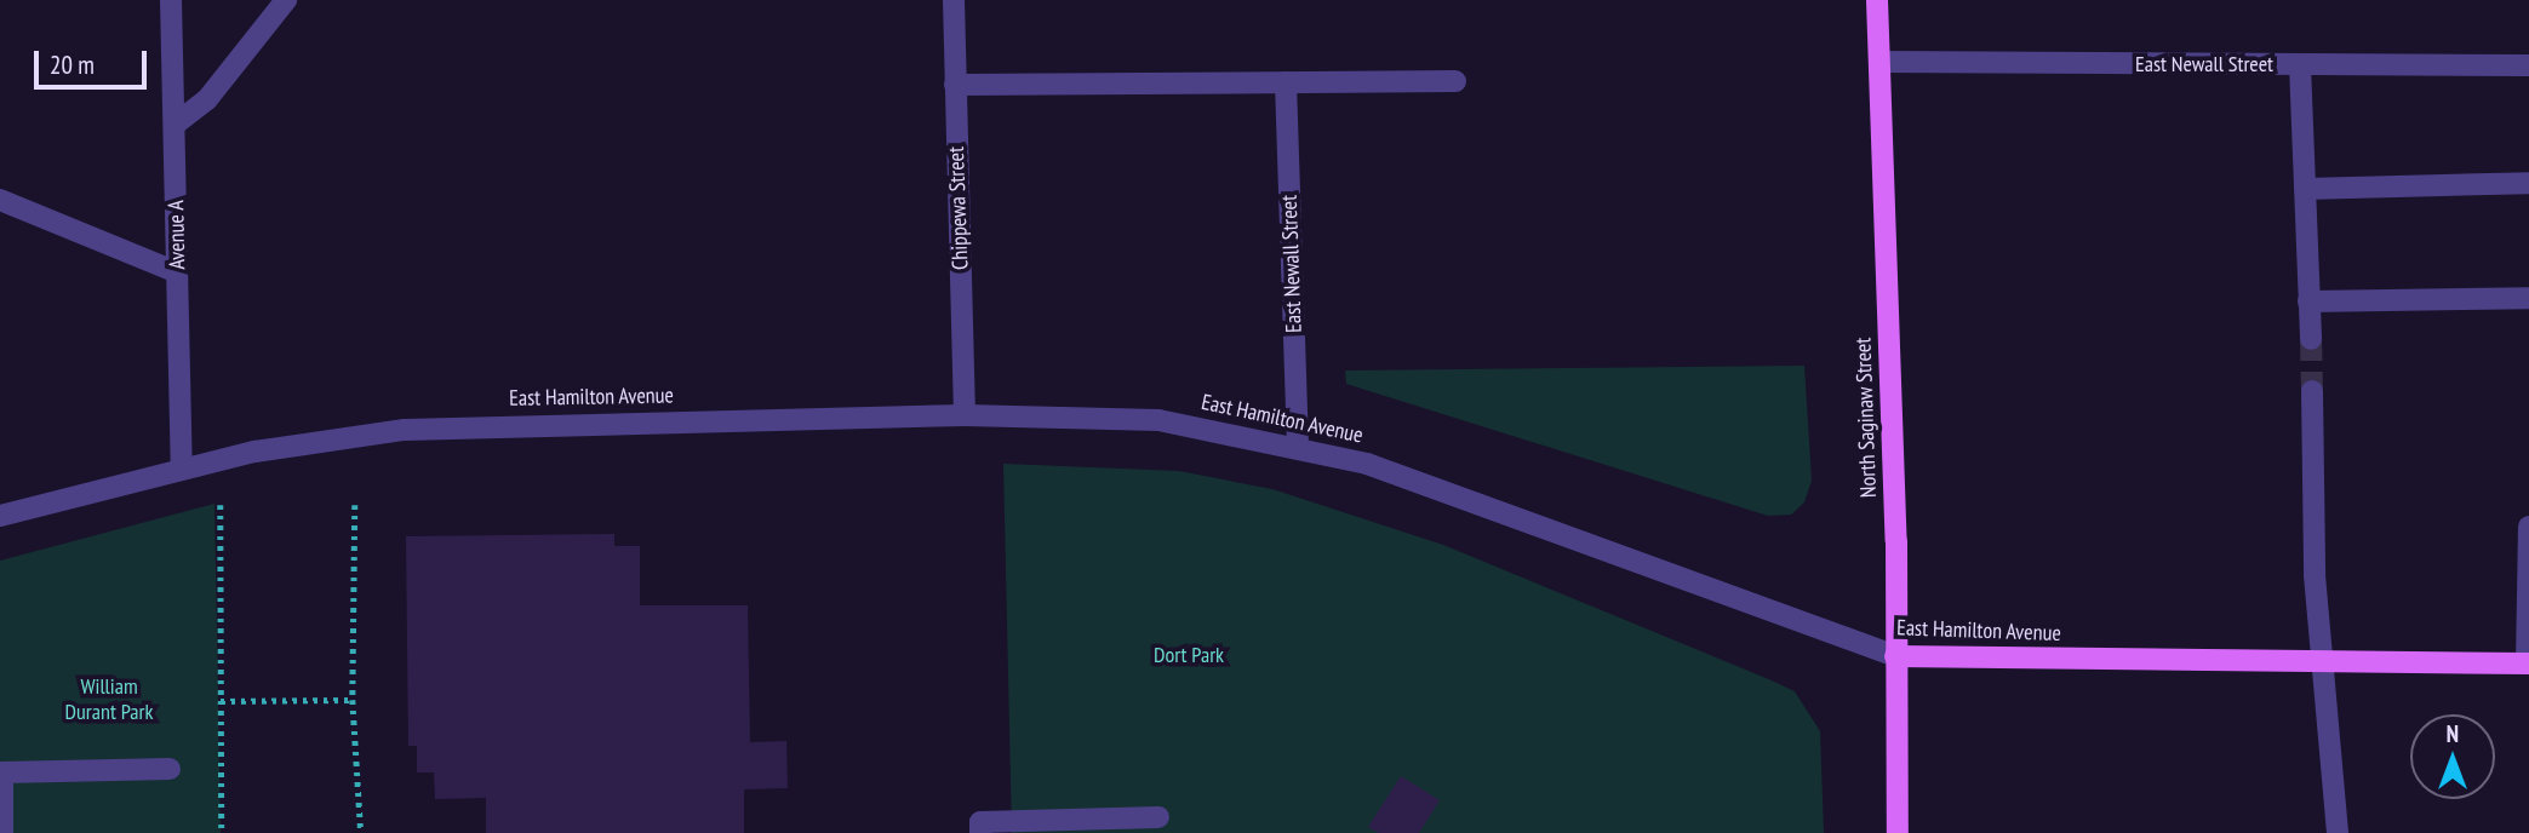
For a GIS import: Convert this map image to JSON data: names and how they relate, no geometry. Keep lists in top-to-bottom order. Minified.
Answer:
{"streets":{"main road":["East Hamilton Avenue","North Saginaw Street"],"street":["East Newall Street","Chippewa Street","Avenue A"]},"crossings":[["East Newall Street","East Hamilton Avenue"],["East Newall Street","North Saginaw Street"],["Chippewa Street","East Hamilton Avenue"],["Avenue A","East Hamilton Avenue"],["East Hamilton Avenue","North Saginaw Street"]],"parks":["Dort Park","William Durant Park"],"scale_bar":"20 m","north":"top"}
